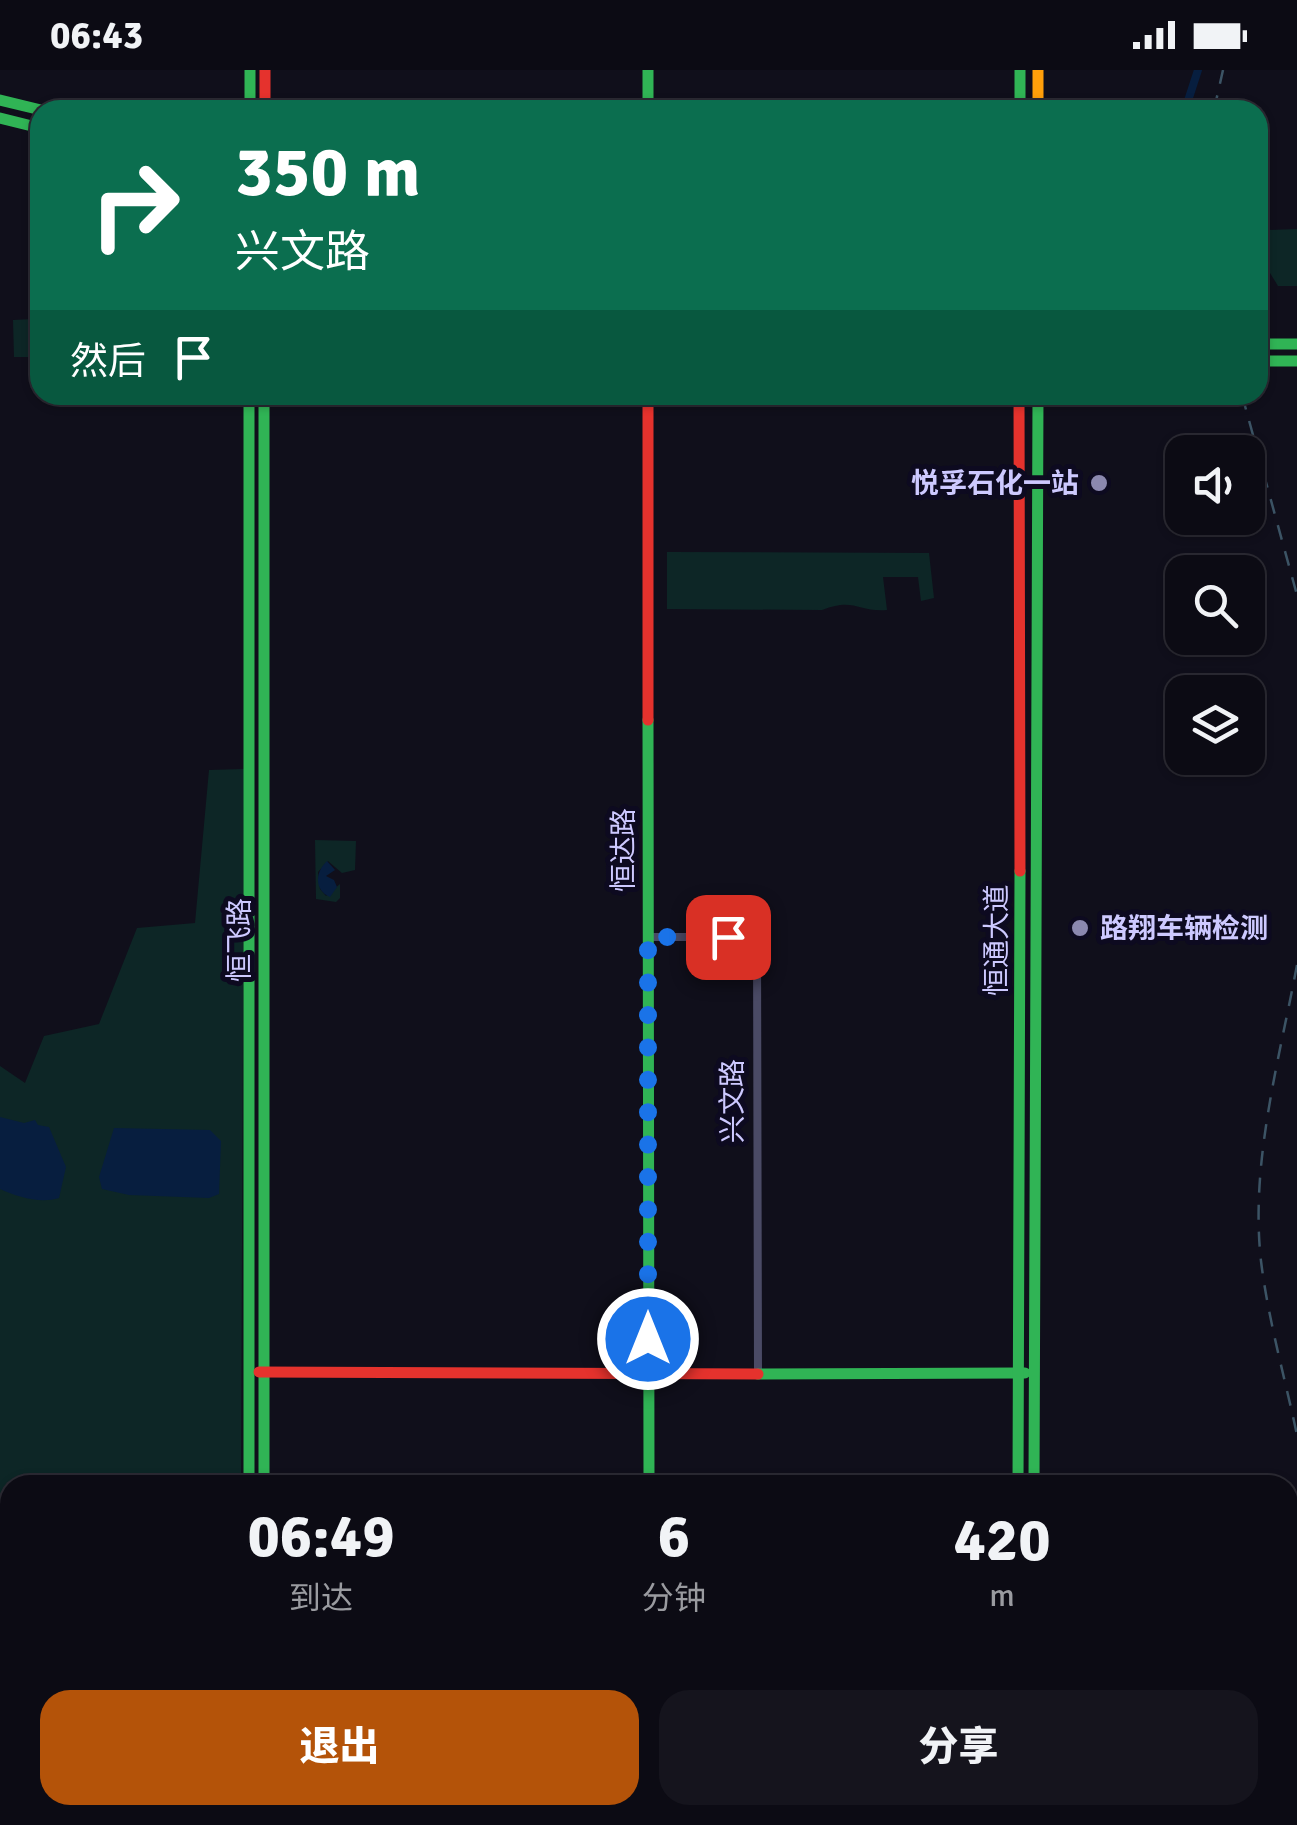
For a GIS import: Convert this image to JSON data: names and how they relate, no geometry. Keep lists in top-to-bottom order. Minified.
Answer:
{"streets":{"main road":["恒达路","恒飞路","恒通大道"],"street":["兴文路"]},"crossings":[["恒达路","兴文路"]],"places":["悦孚石化一站","路翔车辆检测"],"page":{"status":"06:43","turn":["350 m","兴文路"],"then":"然后","eta":["06:49","到达","6","分钟","420","m"],"buttons":["退出","分享"]}}
